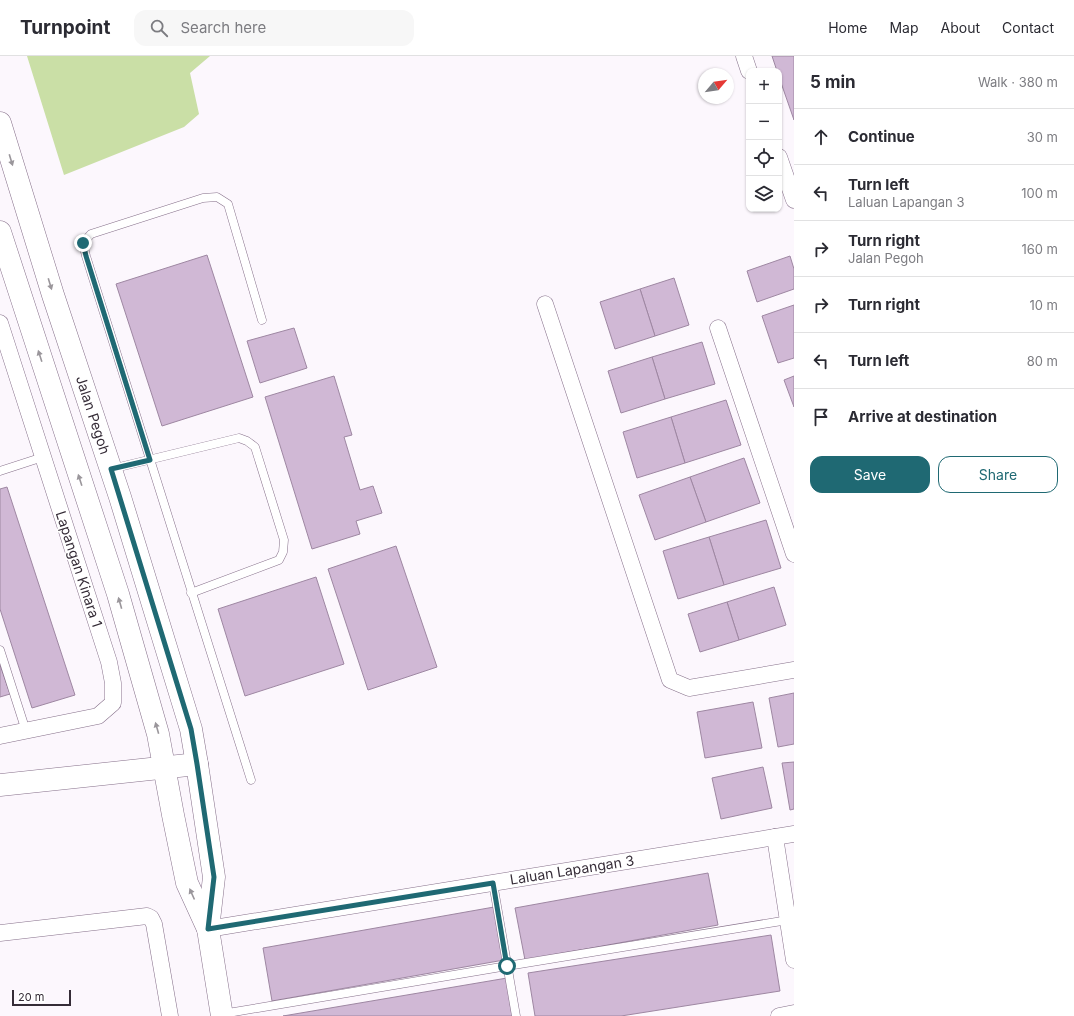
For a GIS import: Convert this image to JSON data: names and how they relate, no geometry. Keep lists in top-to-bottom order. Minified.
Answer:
{"streets":{"street":["Jalan Pegoh","Lapangan Kinara 1","Laluan Lapangan 3"]},"crossings":[["Jalan Pegoh","Laluan Lapangan 3"]],"scale_bar":"20 m","north":"top right","page":{"header":"Turnpoint","search":"Search here","nav":["Home","Map","About","Contact"],"heading":["5 min","Walk · 380 m"],"map_buttons":["+","−"],"list":[["Continue","30 m"],["Turn left","Laluan Lapangan 3","100 m"],["Turn right","Jalan Pegoh","160 m"],["Turn right","10 m"],["Turn left","80 m"],"Arrive at destination"],"buttons":["Save","Share"],"scale":"20 m"}}
